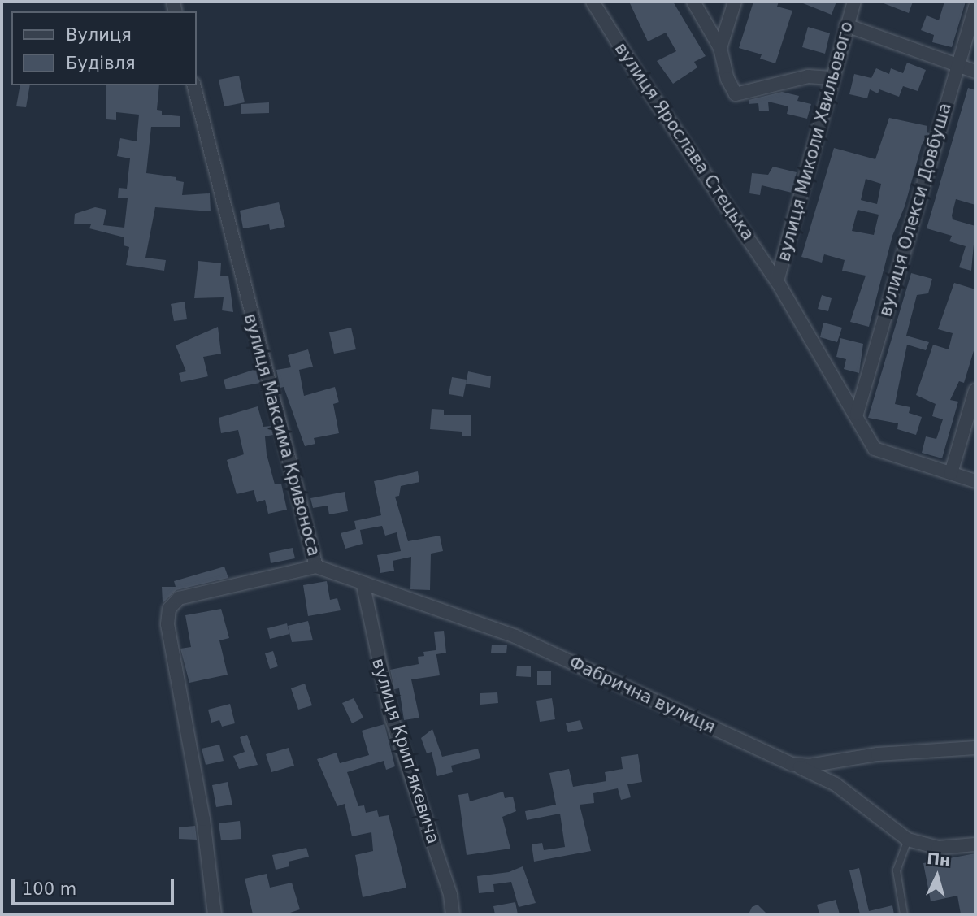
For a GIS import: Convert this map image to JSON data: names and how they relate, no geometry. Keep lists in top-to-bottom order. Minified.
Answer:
{"streets":{"street":["вулиця Ярослава Стецька","вулиця Миколи Хвильового","вулиця Олекси Довбуша","вулиця Максима Кривоноса","Фабрична вулиця","вулиця Крипʼякевича"]},"crossings":[["вулиця Ярослава Стецька","вулиця Миколи Хвильового"],["вулиця Ярослава Стецька","вулиця Олекси Довбуша"],["вулиця Максима Кривоноса","Фабрична вулиця"],["Фабрична вулиця","вулиця Крипʼякевича"]],"legend":["Вулиця","Будівля"],"scale_bar":"100 m","north":"top"}
